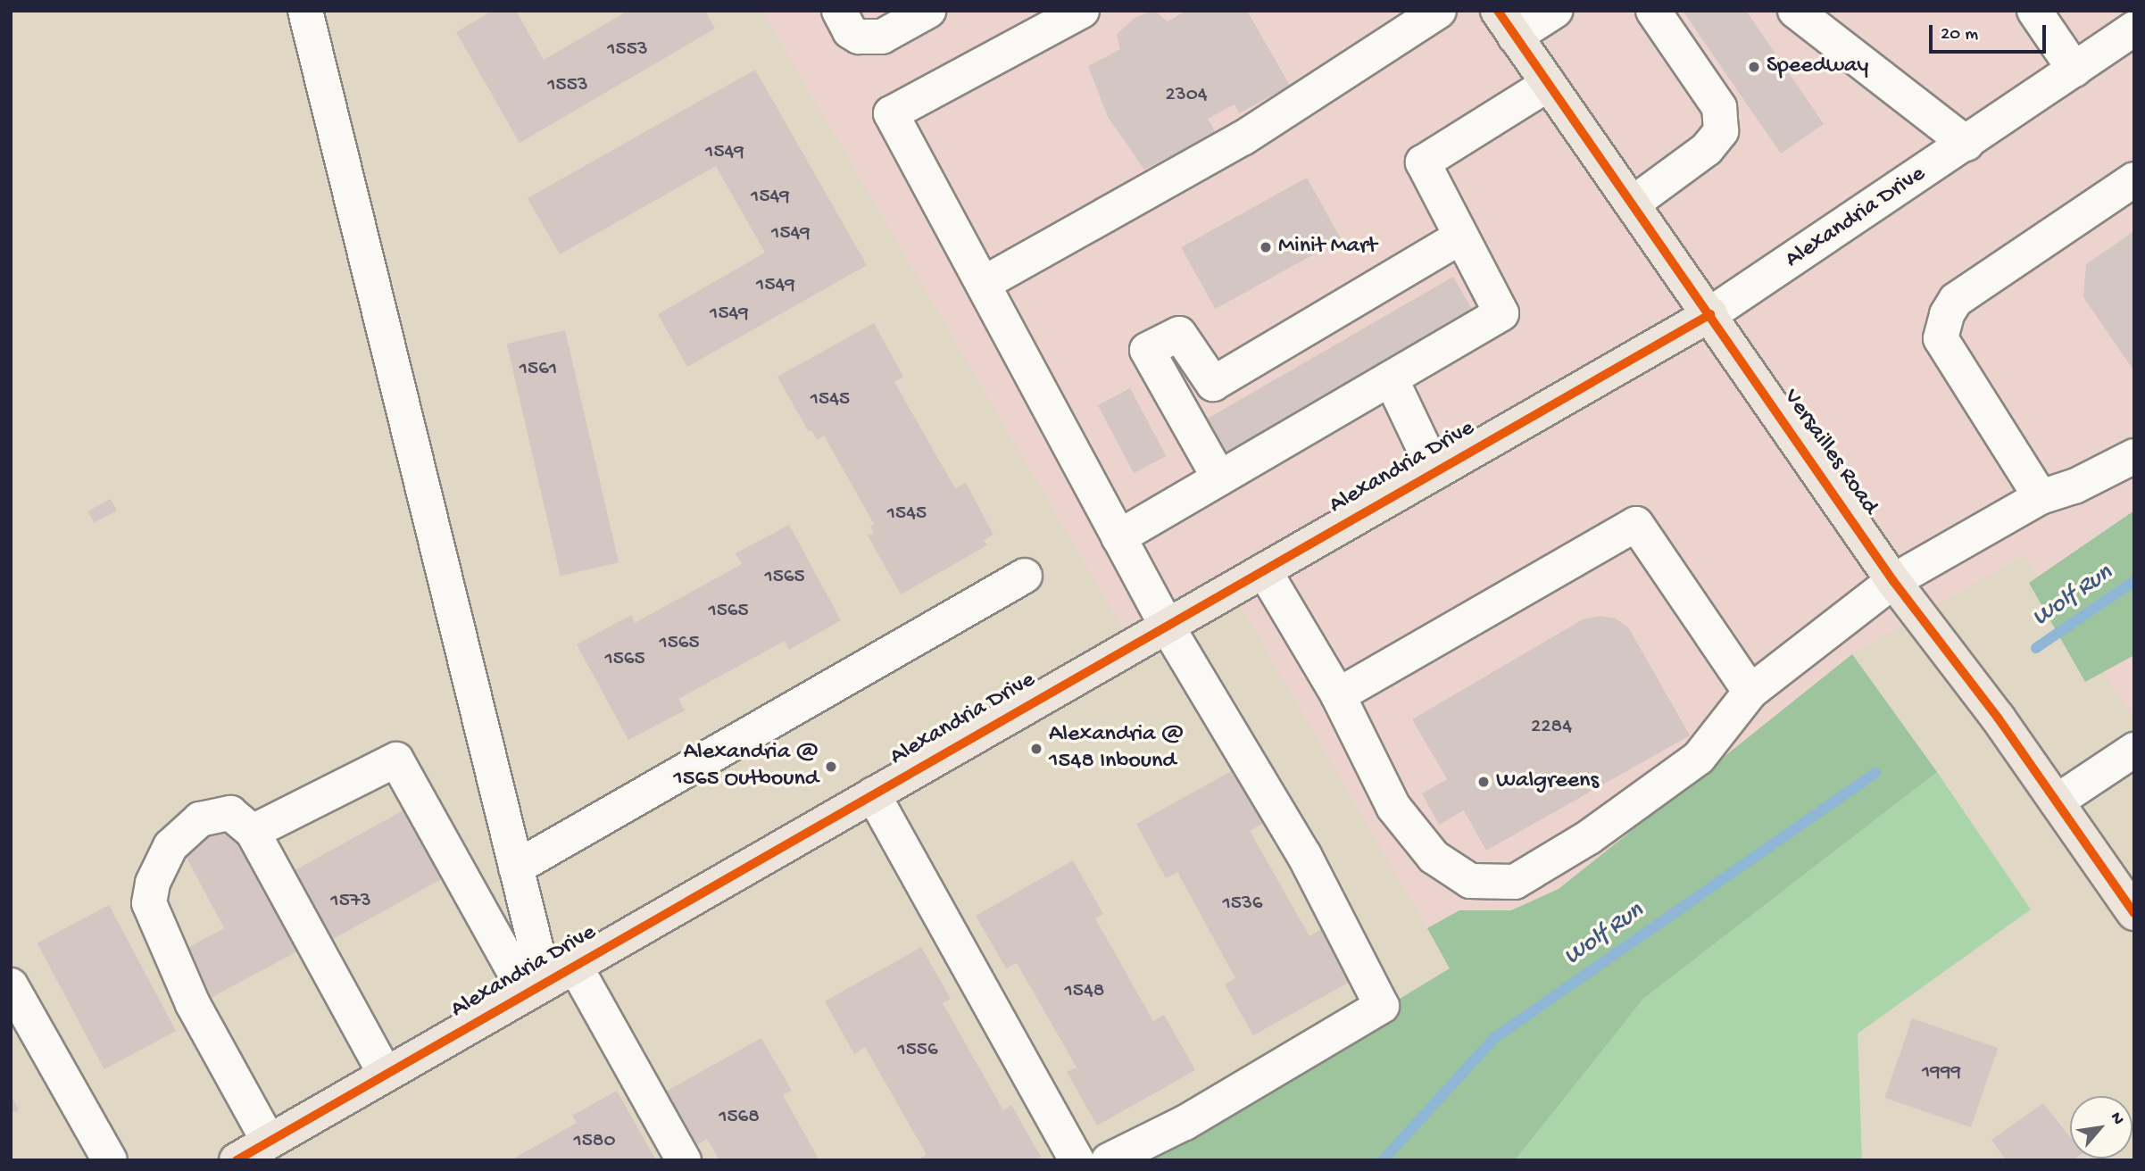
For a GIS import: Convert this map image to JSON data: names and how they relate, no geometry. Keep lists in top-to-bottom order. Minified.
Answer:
{"streets":{"main road":["Alexandria Drive","Versailles Road"]},"crossings":[["Alexandria Drive","Versailles Road"]],"water":["Wolf Run"],"places":["Speedway","Minit Mart","Alexandria @ 1548 Inbound","Alexandria @ 1565 Outbound","Walgreens"],"house_numbers":["1553","1553","2304","1549","1549","1549","1549","1549","1561","1545","1545","1565","1565","1565","1565","2284","1573","1536","1548","1556","1999","1568","1580"],"scale_bar":"20 m","north":"top right"}
